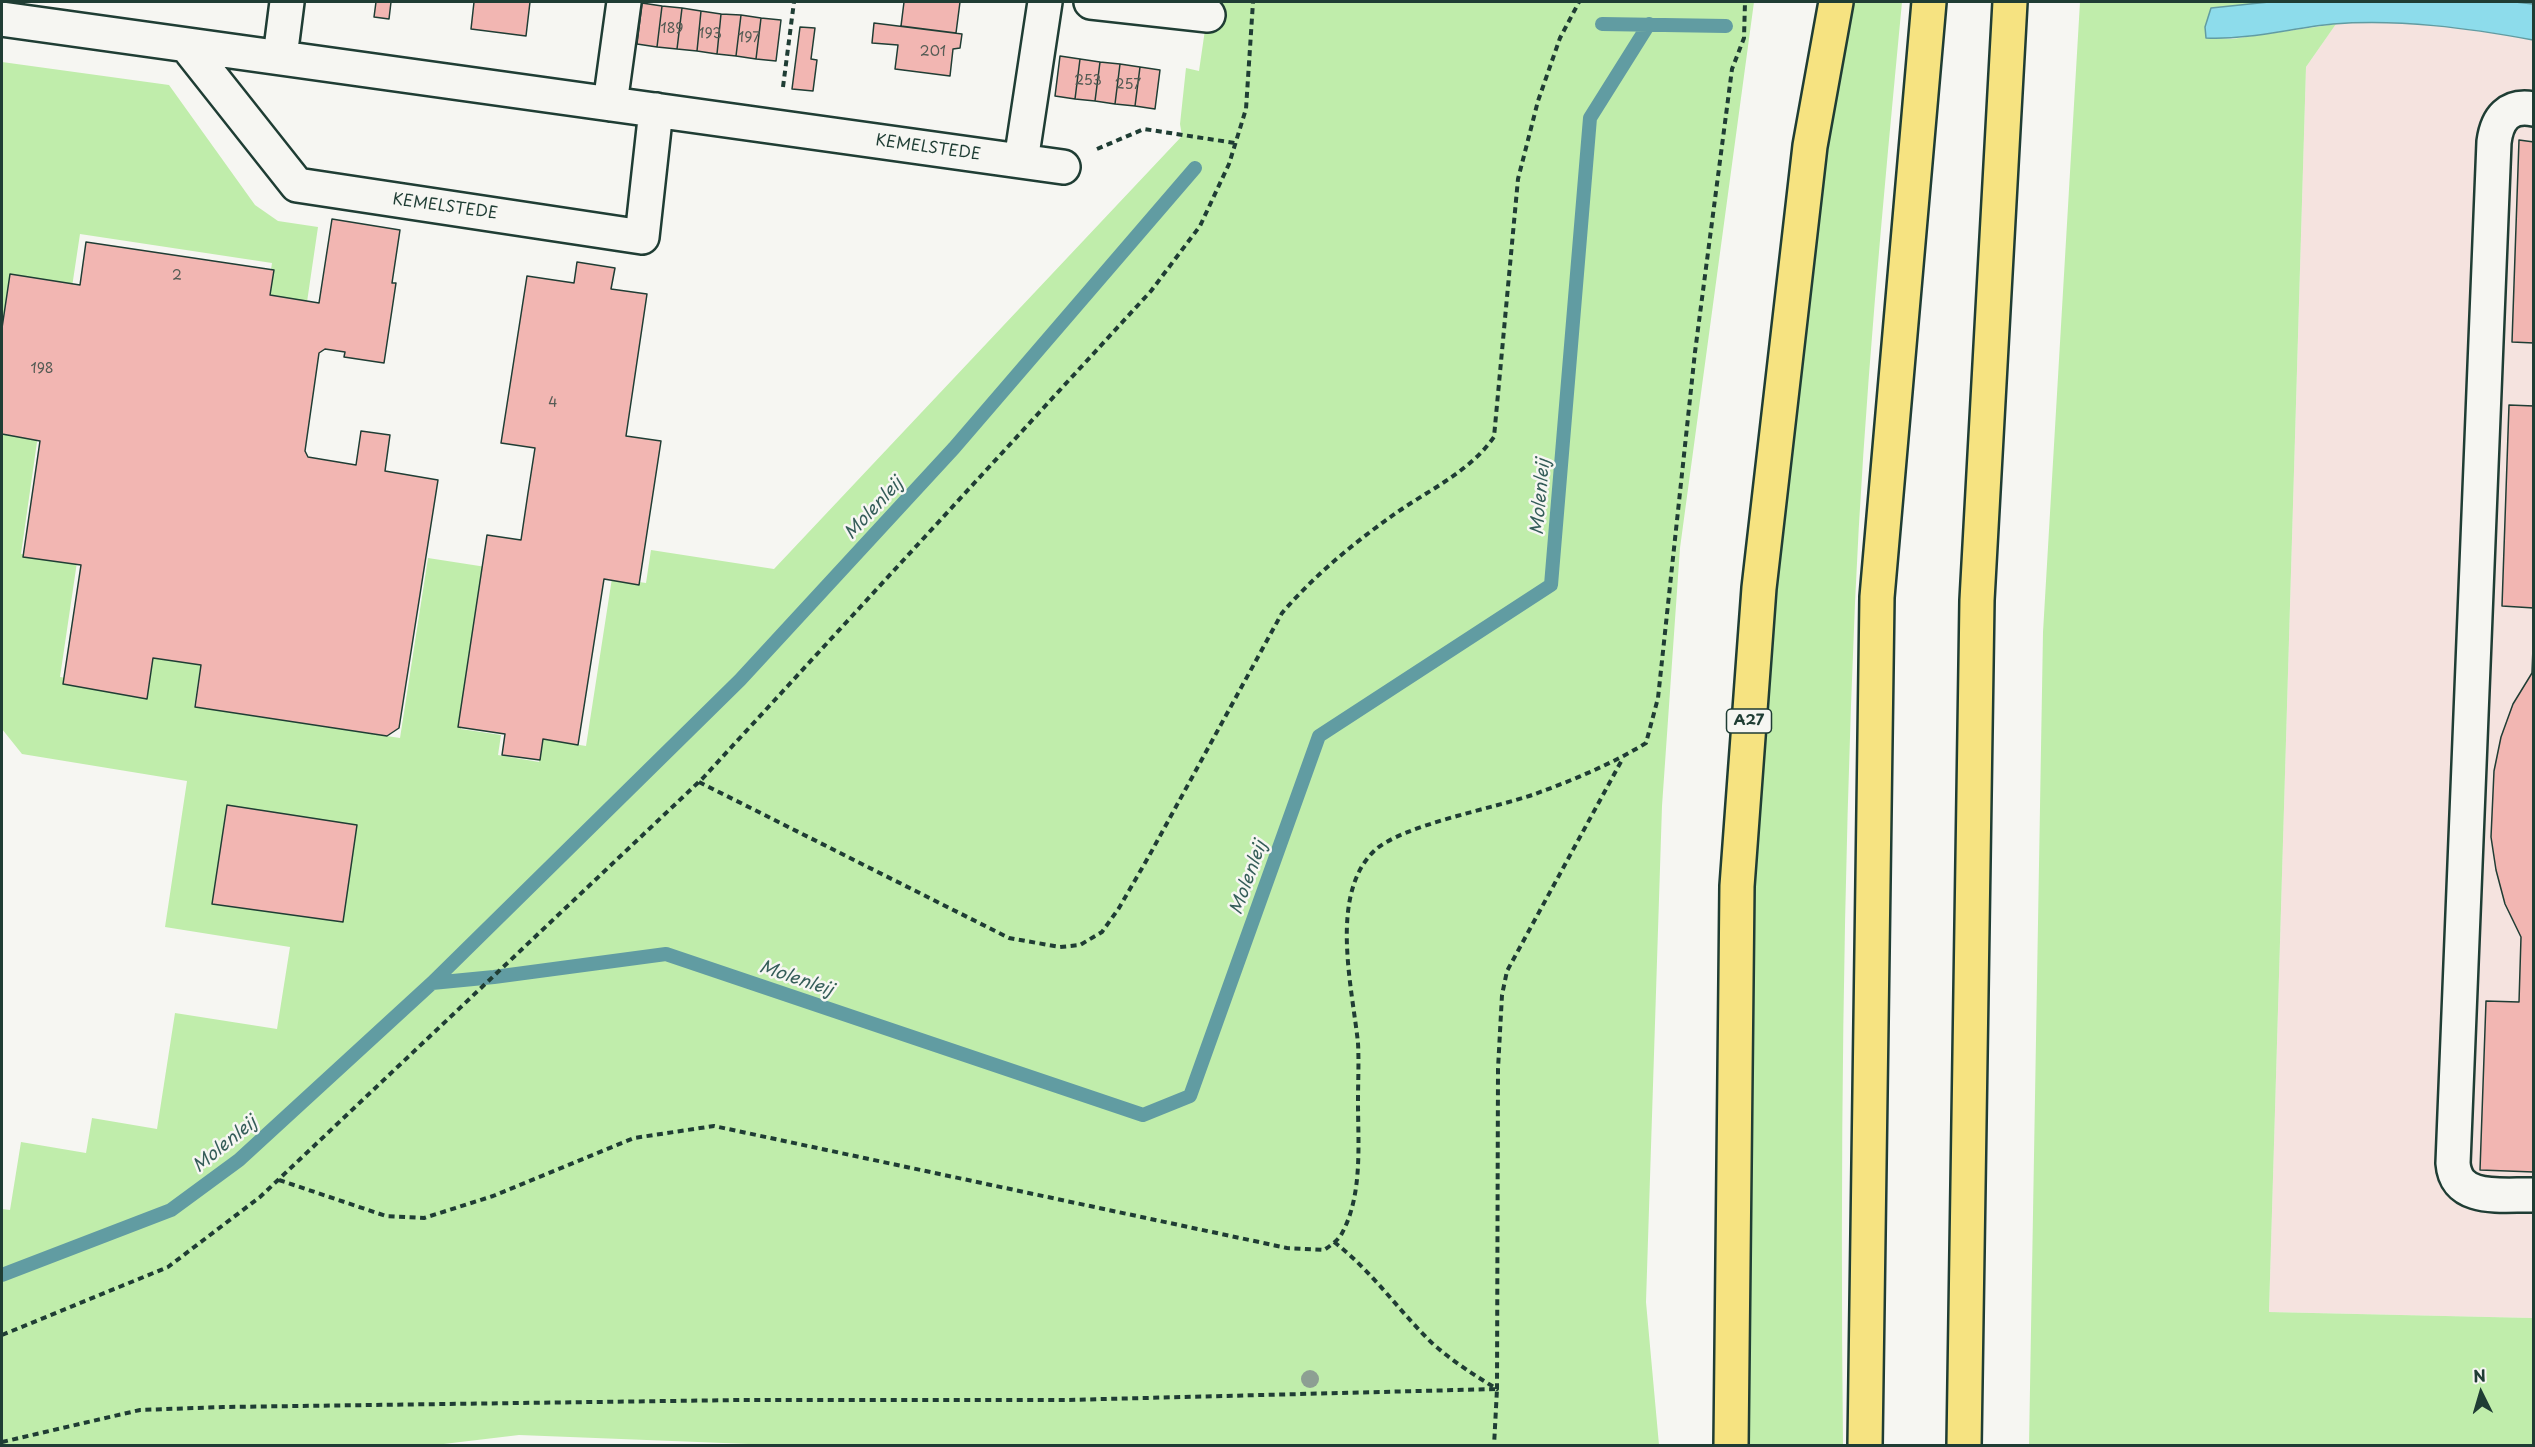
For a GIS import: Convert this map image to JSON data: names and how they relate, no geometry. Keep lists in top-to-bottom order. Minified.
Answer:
{"streets":{"highway":["A27"],"street":["KEMELSTEDE"]},"water":["Molenleij"],"house_numbers":["189","193","197","201","253","257","2","198","4"],"north":"top"}
